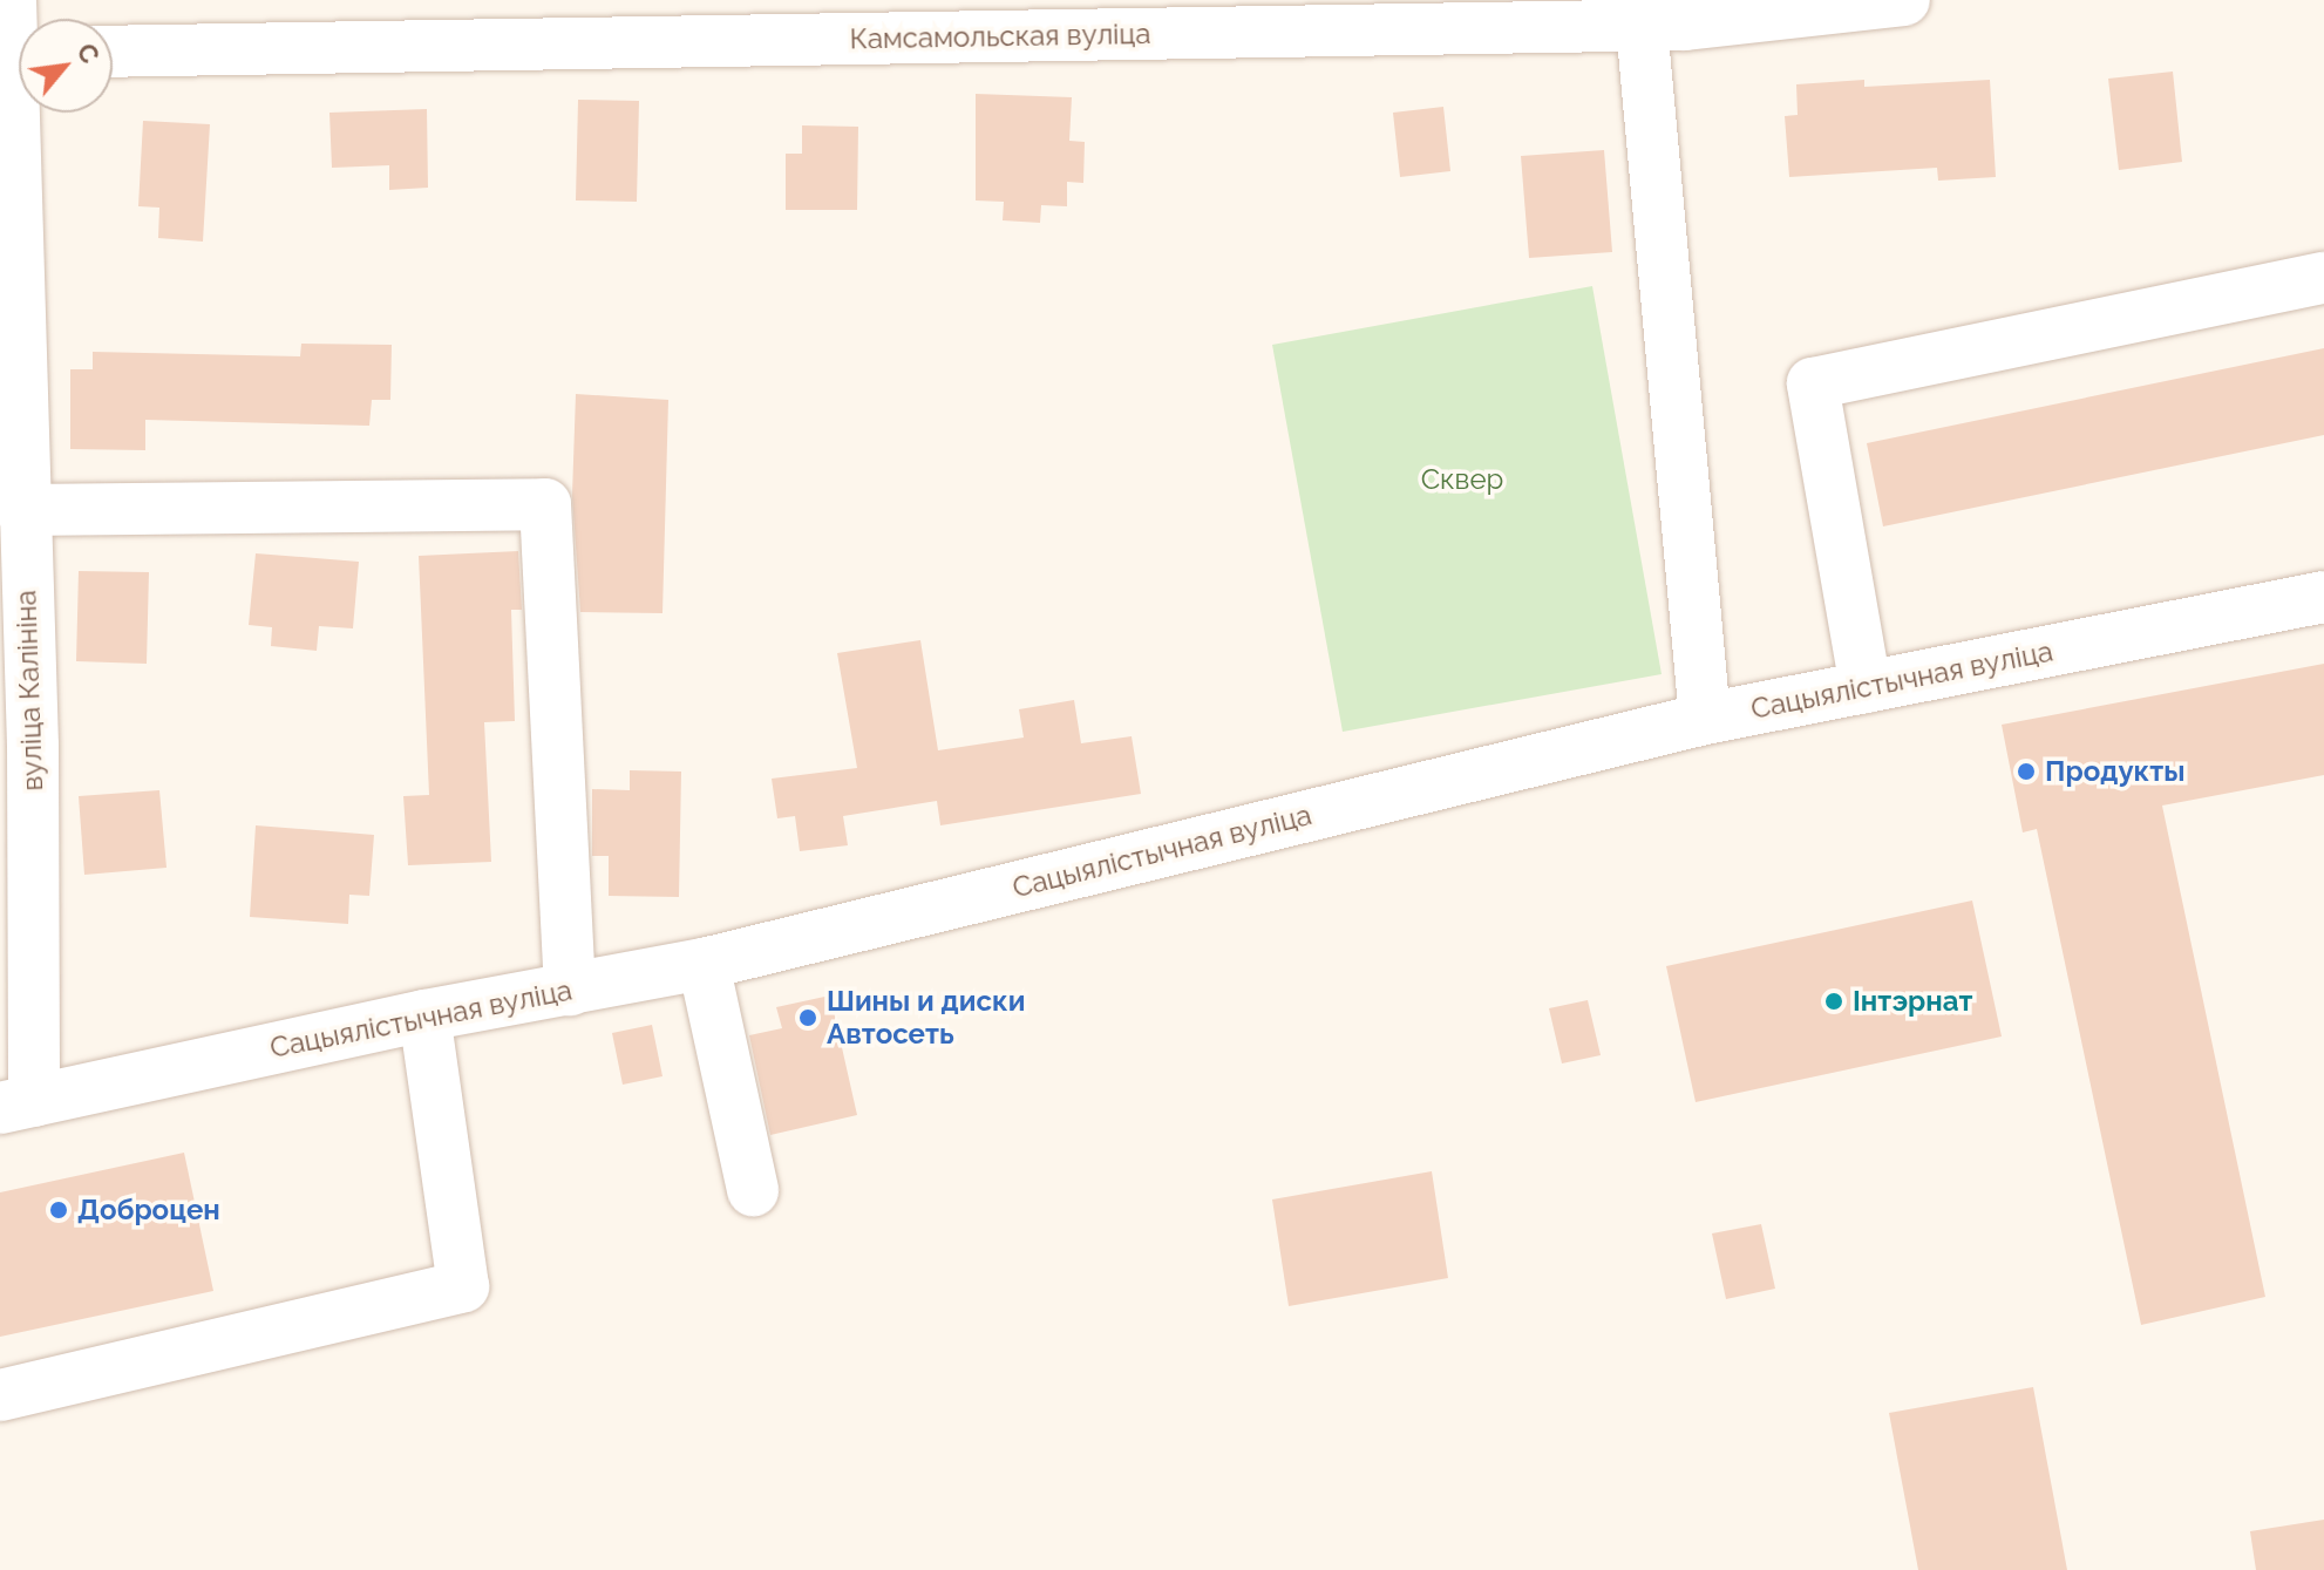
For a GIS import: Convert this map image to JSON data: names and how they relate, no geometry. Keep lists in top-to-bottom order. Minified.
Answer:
{"streets":{"street":["Камсамольская вуліца","Сацыялістычная вуліца","вуліца Калініна"]},"crossings":[["Сацыялістычная вуліца","вуліца Калініна"]],"parks":["Сквер"],"places":["Продукты","Інтэрнат","Шины и диски Автосеть","Доброцен"],"north":"top right"}
